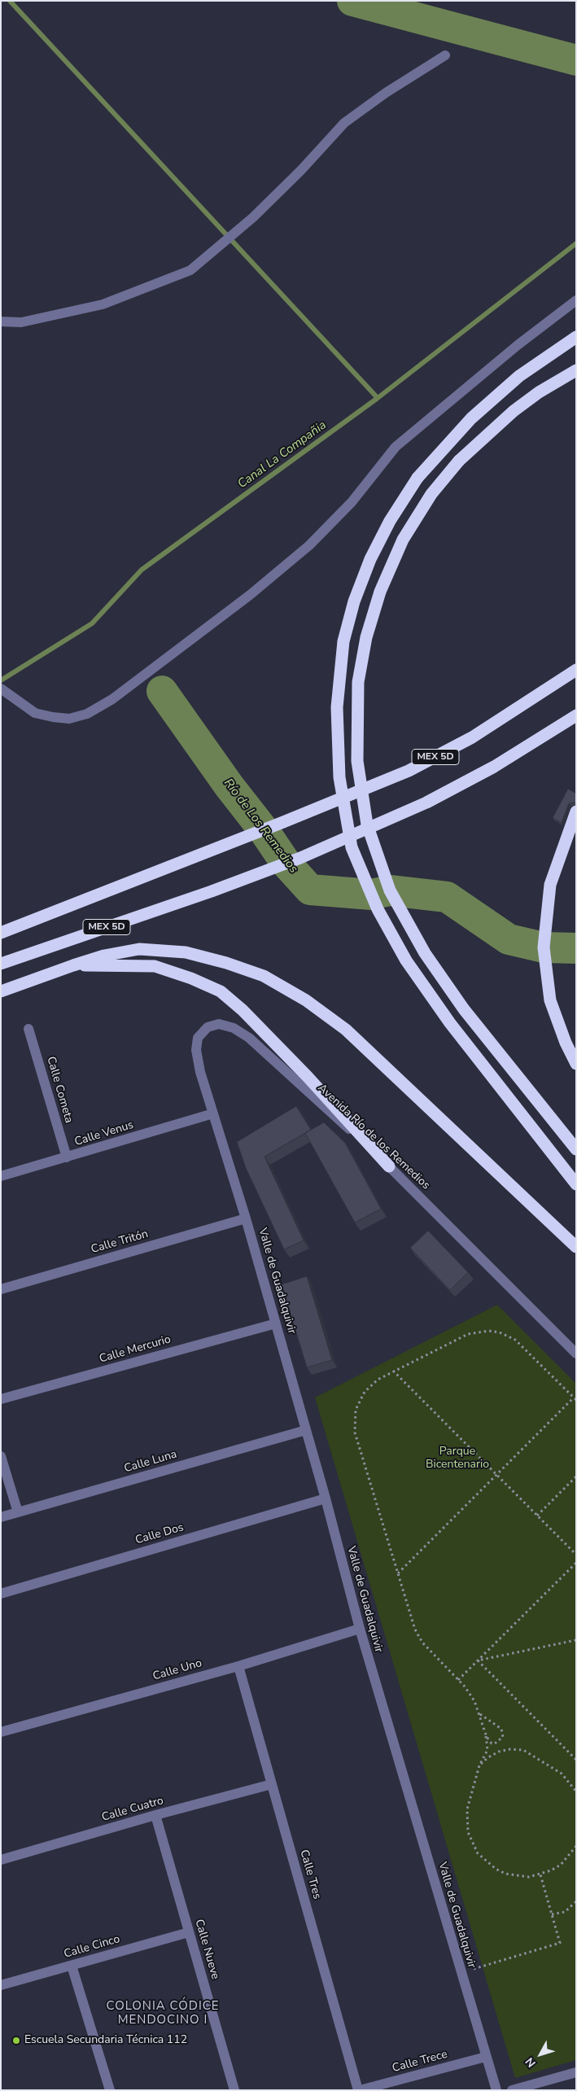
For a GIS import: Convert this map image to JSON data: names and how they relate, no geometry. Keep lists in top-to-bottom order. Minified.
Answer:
{"streets":{"highway":["MEX 5D"],"street":["Calle Cometa","Calle Venus","Avenida Río de los Remedios","Calle Tritón","Valle de Guadalquivir","Calle Mercurio","Calle Luna","Calle Dos","Calle Uno","Calle Cuatro","Calle Tres","Calle Cinco","Calle Nueve","Calle Trece"]},"crossings":[["Calle Cometa","Calle Venus"],["Calle Venus","Avenida Río de los Remedios"],["Calle Venus","Valle de Guadalquivir"],["Avenida Río de los Remedios","Valle de Guadalquivir"],["Calle Tritón","Valle de Guadalquivir"],["Valle de Guadalquivir","Calle Mercurio"],["Valle de Guadalquivir","Calle Luna"],["Valle de Guadalquivir","Calle Dos"],["Valle de Guadalquivir","Calle Uno"],["Valle de Guadalquivir","Calle Trece"],["Calle Uno","Calle Tres"],["Calle Cuatro","Calle Tres"],["Calle Cuatro","Calle Nueve"],["Calle Tres","Calle Trece"],["Calle Cinco","Calle Nueve"]],"districts":["COLONIA CÓDICE MENDOCINO I"],"water":["Canal La Compañia","Río de Los Remedios"],"parks":["Parque Bicentenario"],"places":["Escuela Secundaria Técnica 112"],"north":"bottom left"}
